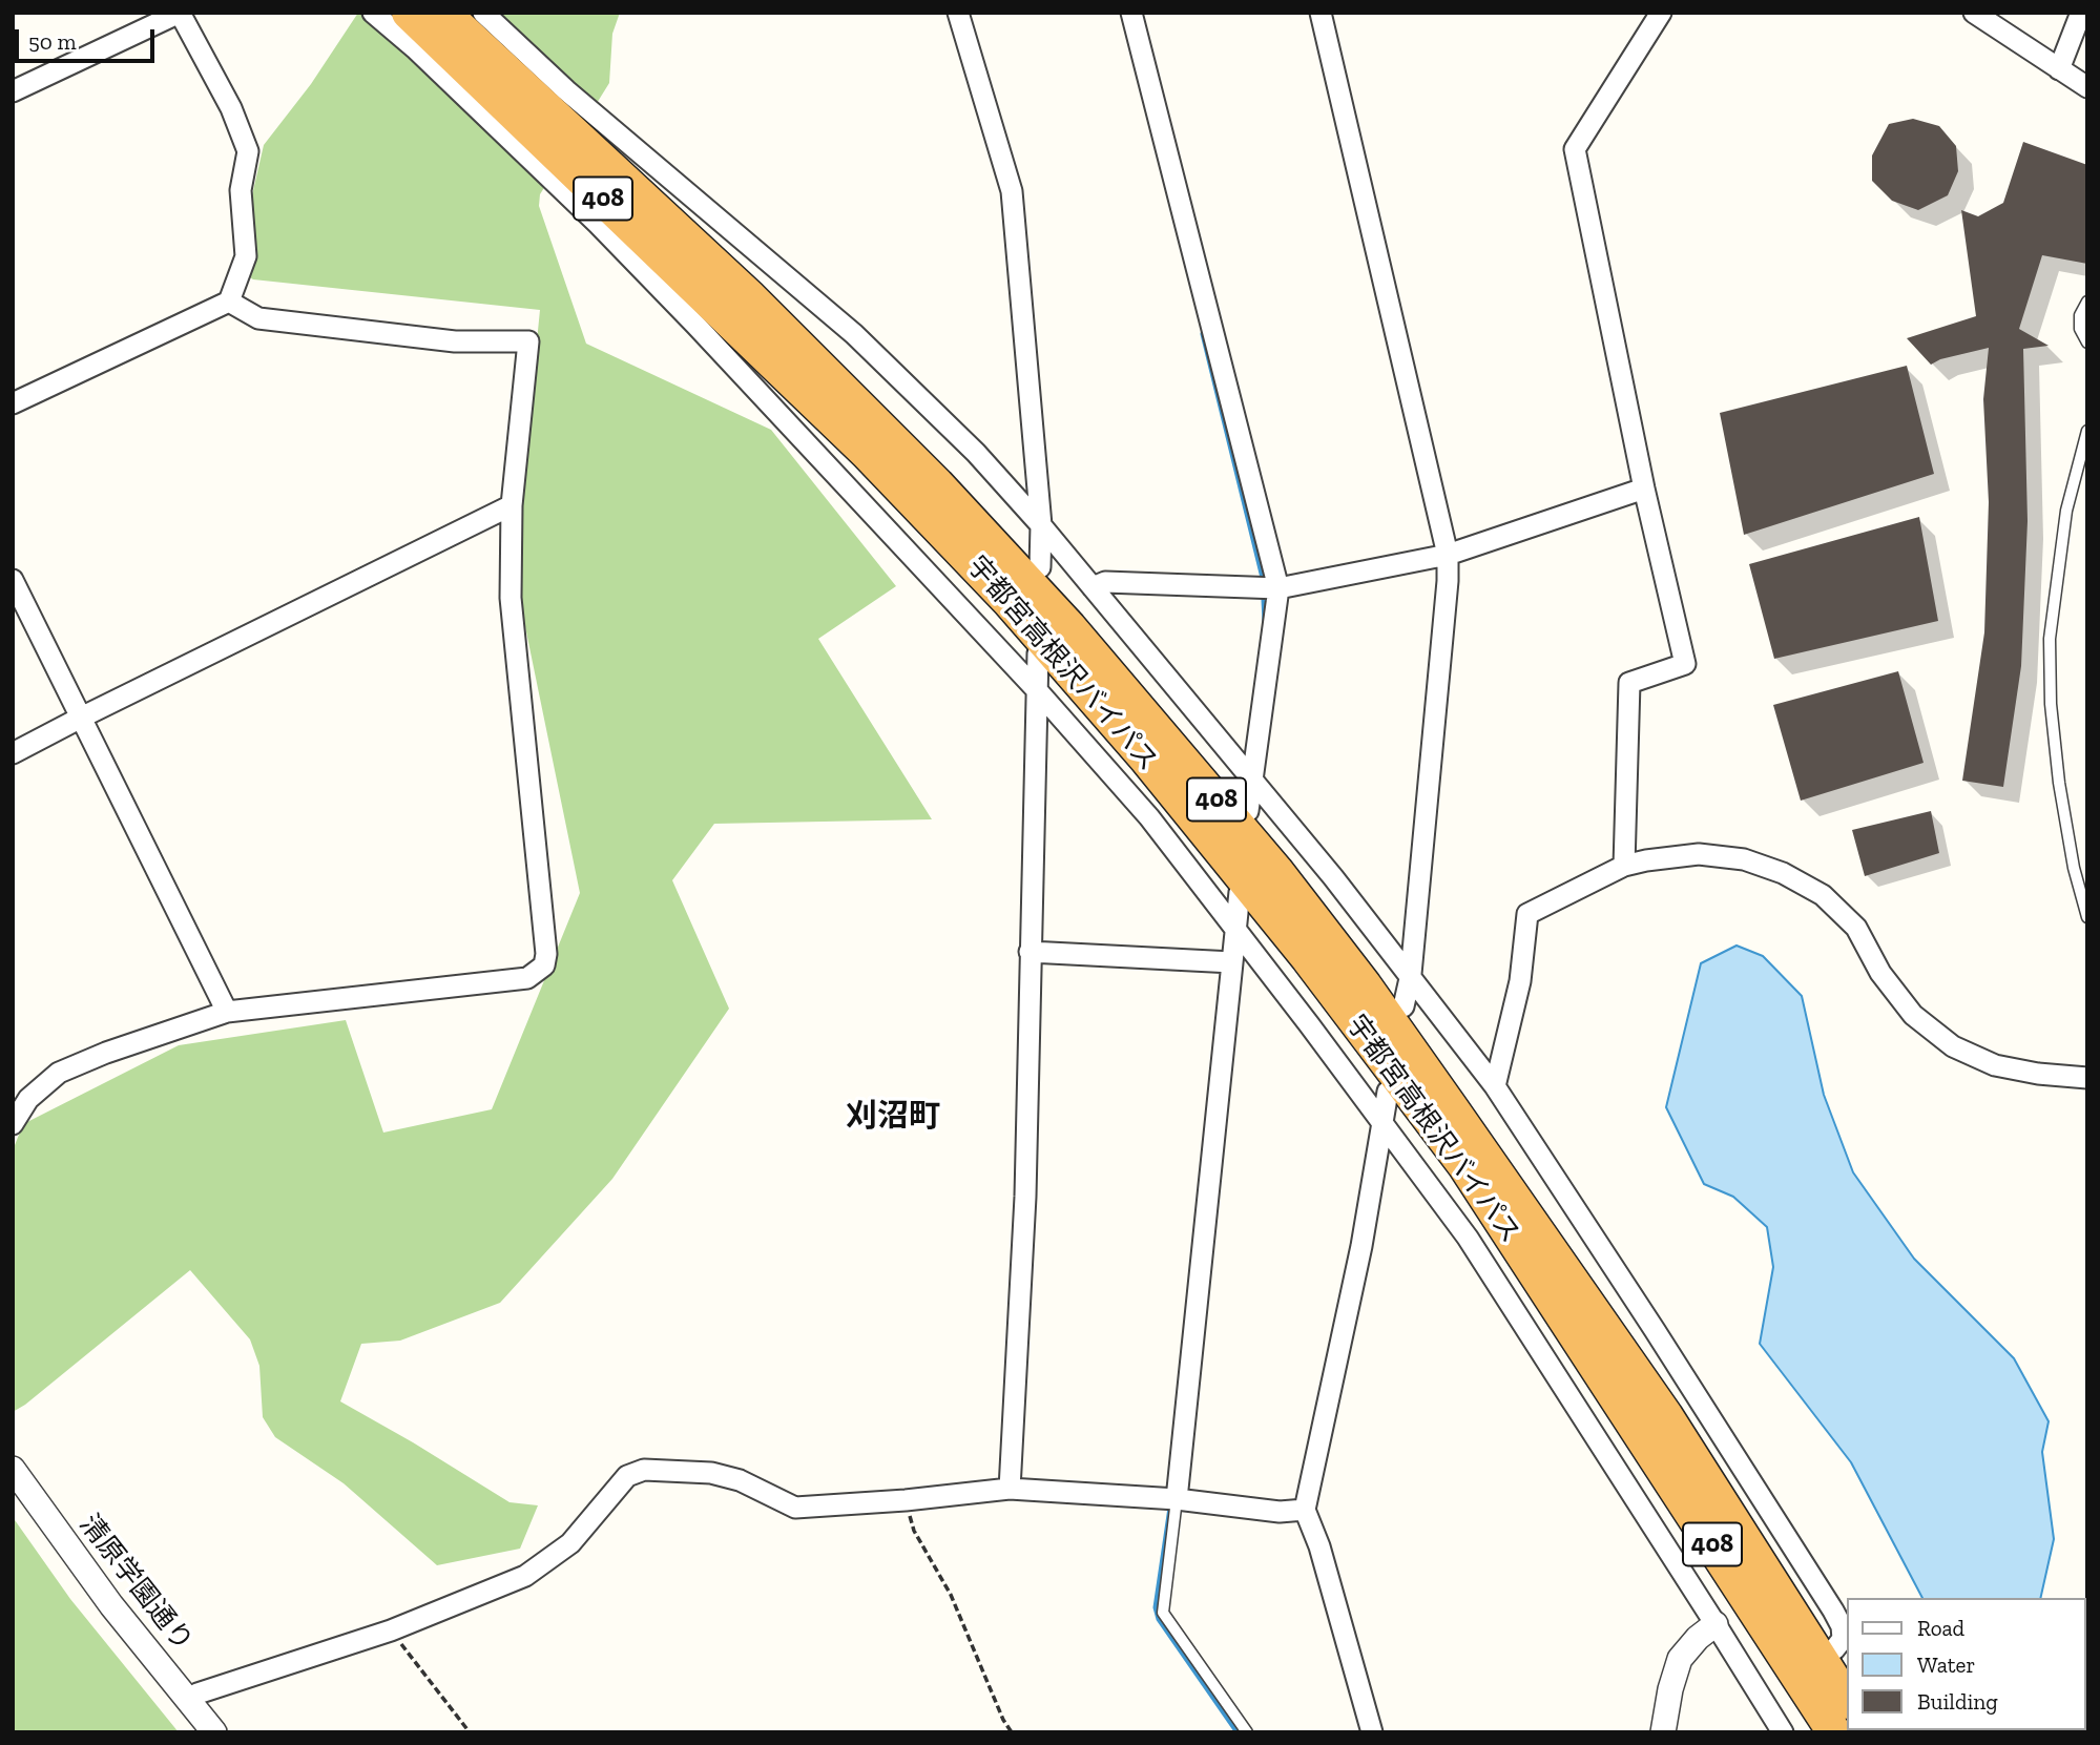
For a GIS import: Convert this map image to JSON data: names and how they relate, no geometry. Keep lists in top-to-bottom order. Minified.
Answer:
{"streets":{"highway":["408","宇都宮高根沢バイパス"],"street":["清原学園通り"]},"crossings":[["408","宇都宮高根沢バイパス"]],"districts":["刈沼町"],"legend":["Road","Water","Building"],"scale_bar":"50 m"}
